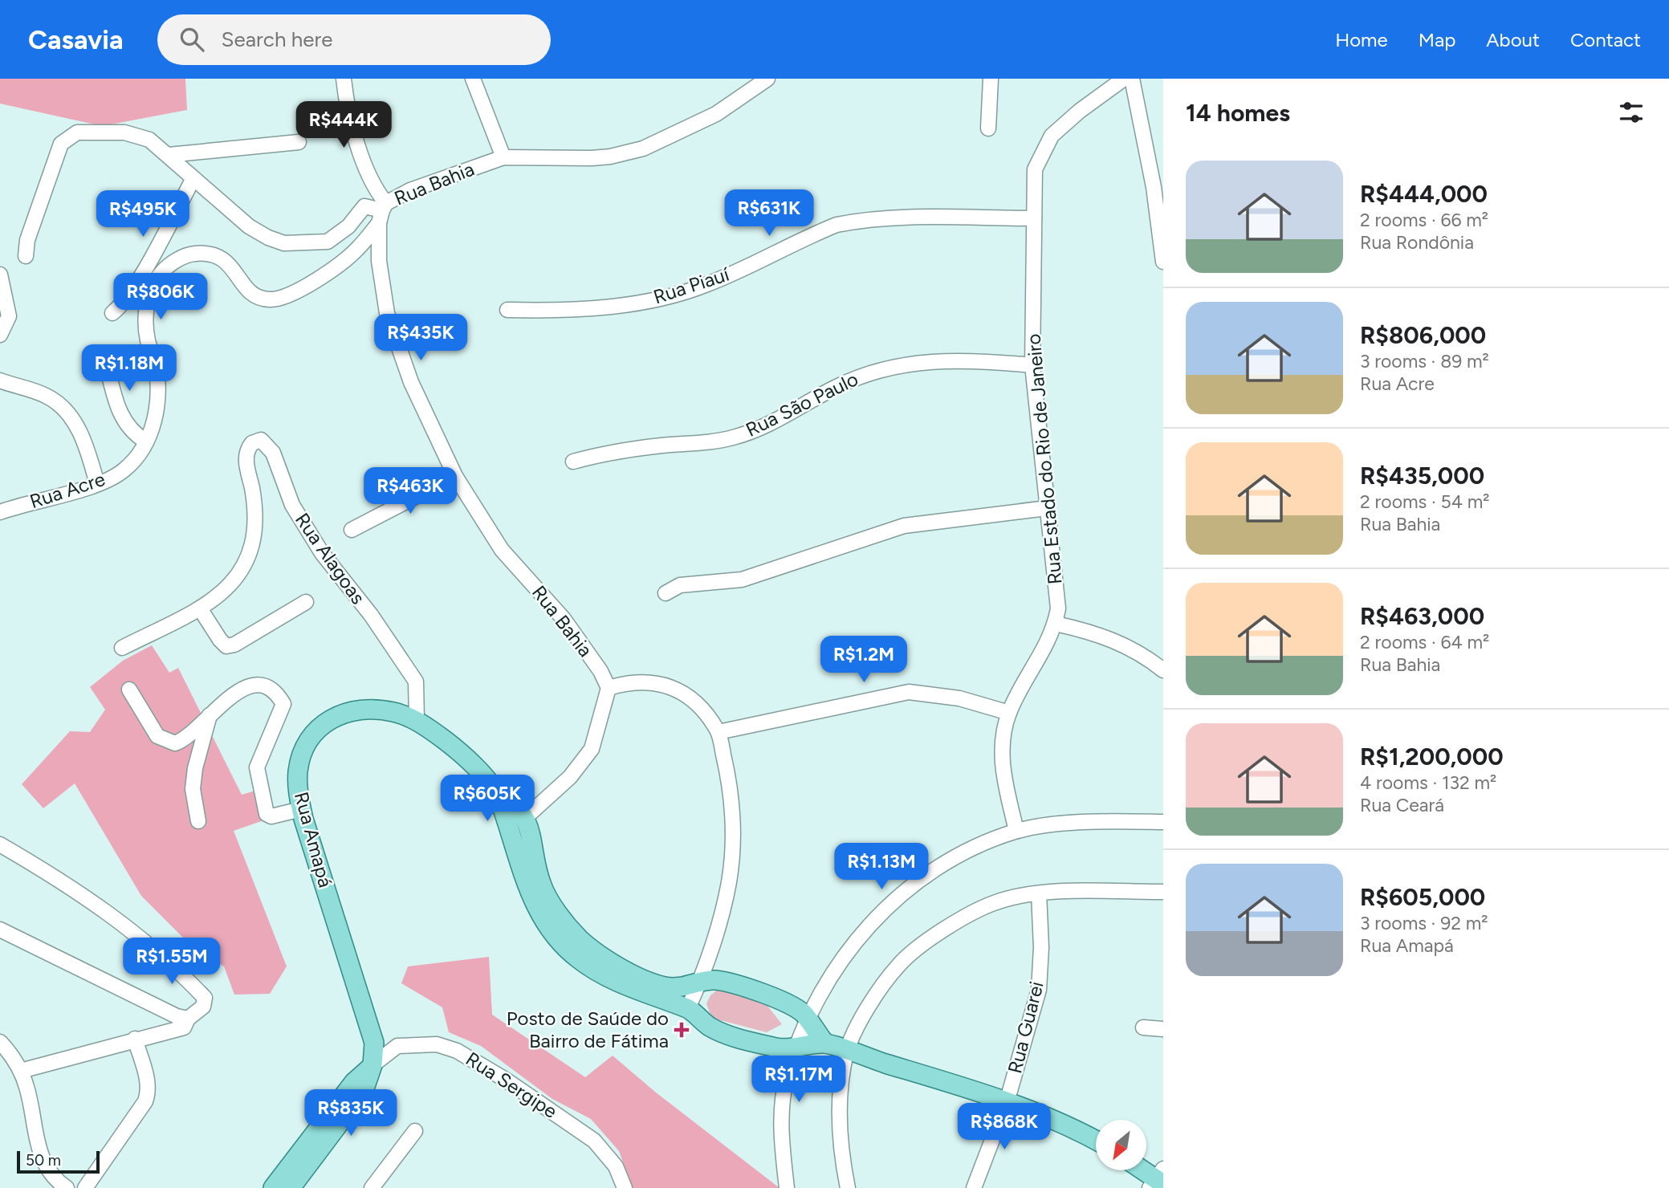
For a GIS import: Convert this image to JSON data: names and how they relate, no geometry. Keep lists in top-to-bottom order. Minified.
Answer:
{"streets":{"main road":["Rua Amapá"],"street":["Rua Bahia","Rua Piauí","Rua São Paulo","Rua Estado do Rio de Janeiro","Rua Acre","Rua Alagoas","Rua Guarei","Rua Sergipe"]},"crossings":[["Rua Bahia","Rua Acre"],["Rua Piauí","Rua Estado do Rio de Janeiro"],["Rua São Paulo","Rua Estado do Rio de Janeiro"],["Rua Alagoas","Rua Amapá"],["Rua Amapá","Rua Sergipe"]],"places":{"health":["Posto de Saúde do Bairro de Fátima"]},"scale_bar":"50 m","north":"bottom left","page":{"header":"Casavia","search":"Search here","nav":["Home","Map","About","Contact"],"heading":"14 homes","price":["R$444K","R$631K","R$495K","R$806K","R$435K","R$1.18M","R$463K","R$1.2M","R$605K","R$1.13M","R$1.55M","R$1.17M","R$835K","R$868K"],"list":[{"name":"R$444,000","note":"2 rooms · 66 m² · Rua Rondônia"},{"name":"R$806,000","note":"3 rooms · 89 m² · Rua Acre"},{"name":"R$435,000","note":"2 rooms · 54 m² · Rua Bahia"},{"name":"R$463,000","note":"2 rooms · 64 m² · Rua Bahia"},{"name":"R$1,200,000","note":"4 rooms · 132 m² · Rua Ceará"},{"name":"R$605,000","note":"3 rooms · 92 m² · Rua Amapá"}],"scale":"50 m"}}
